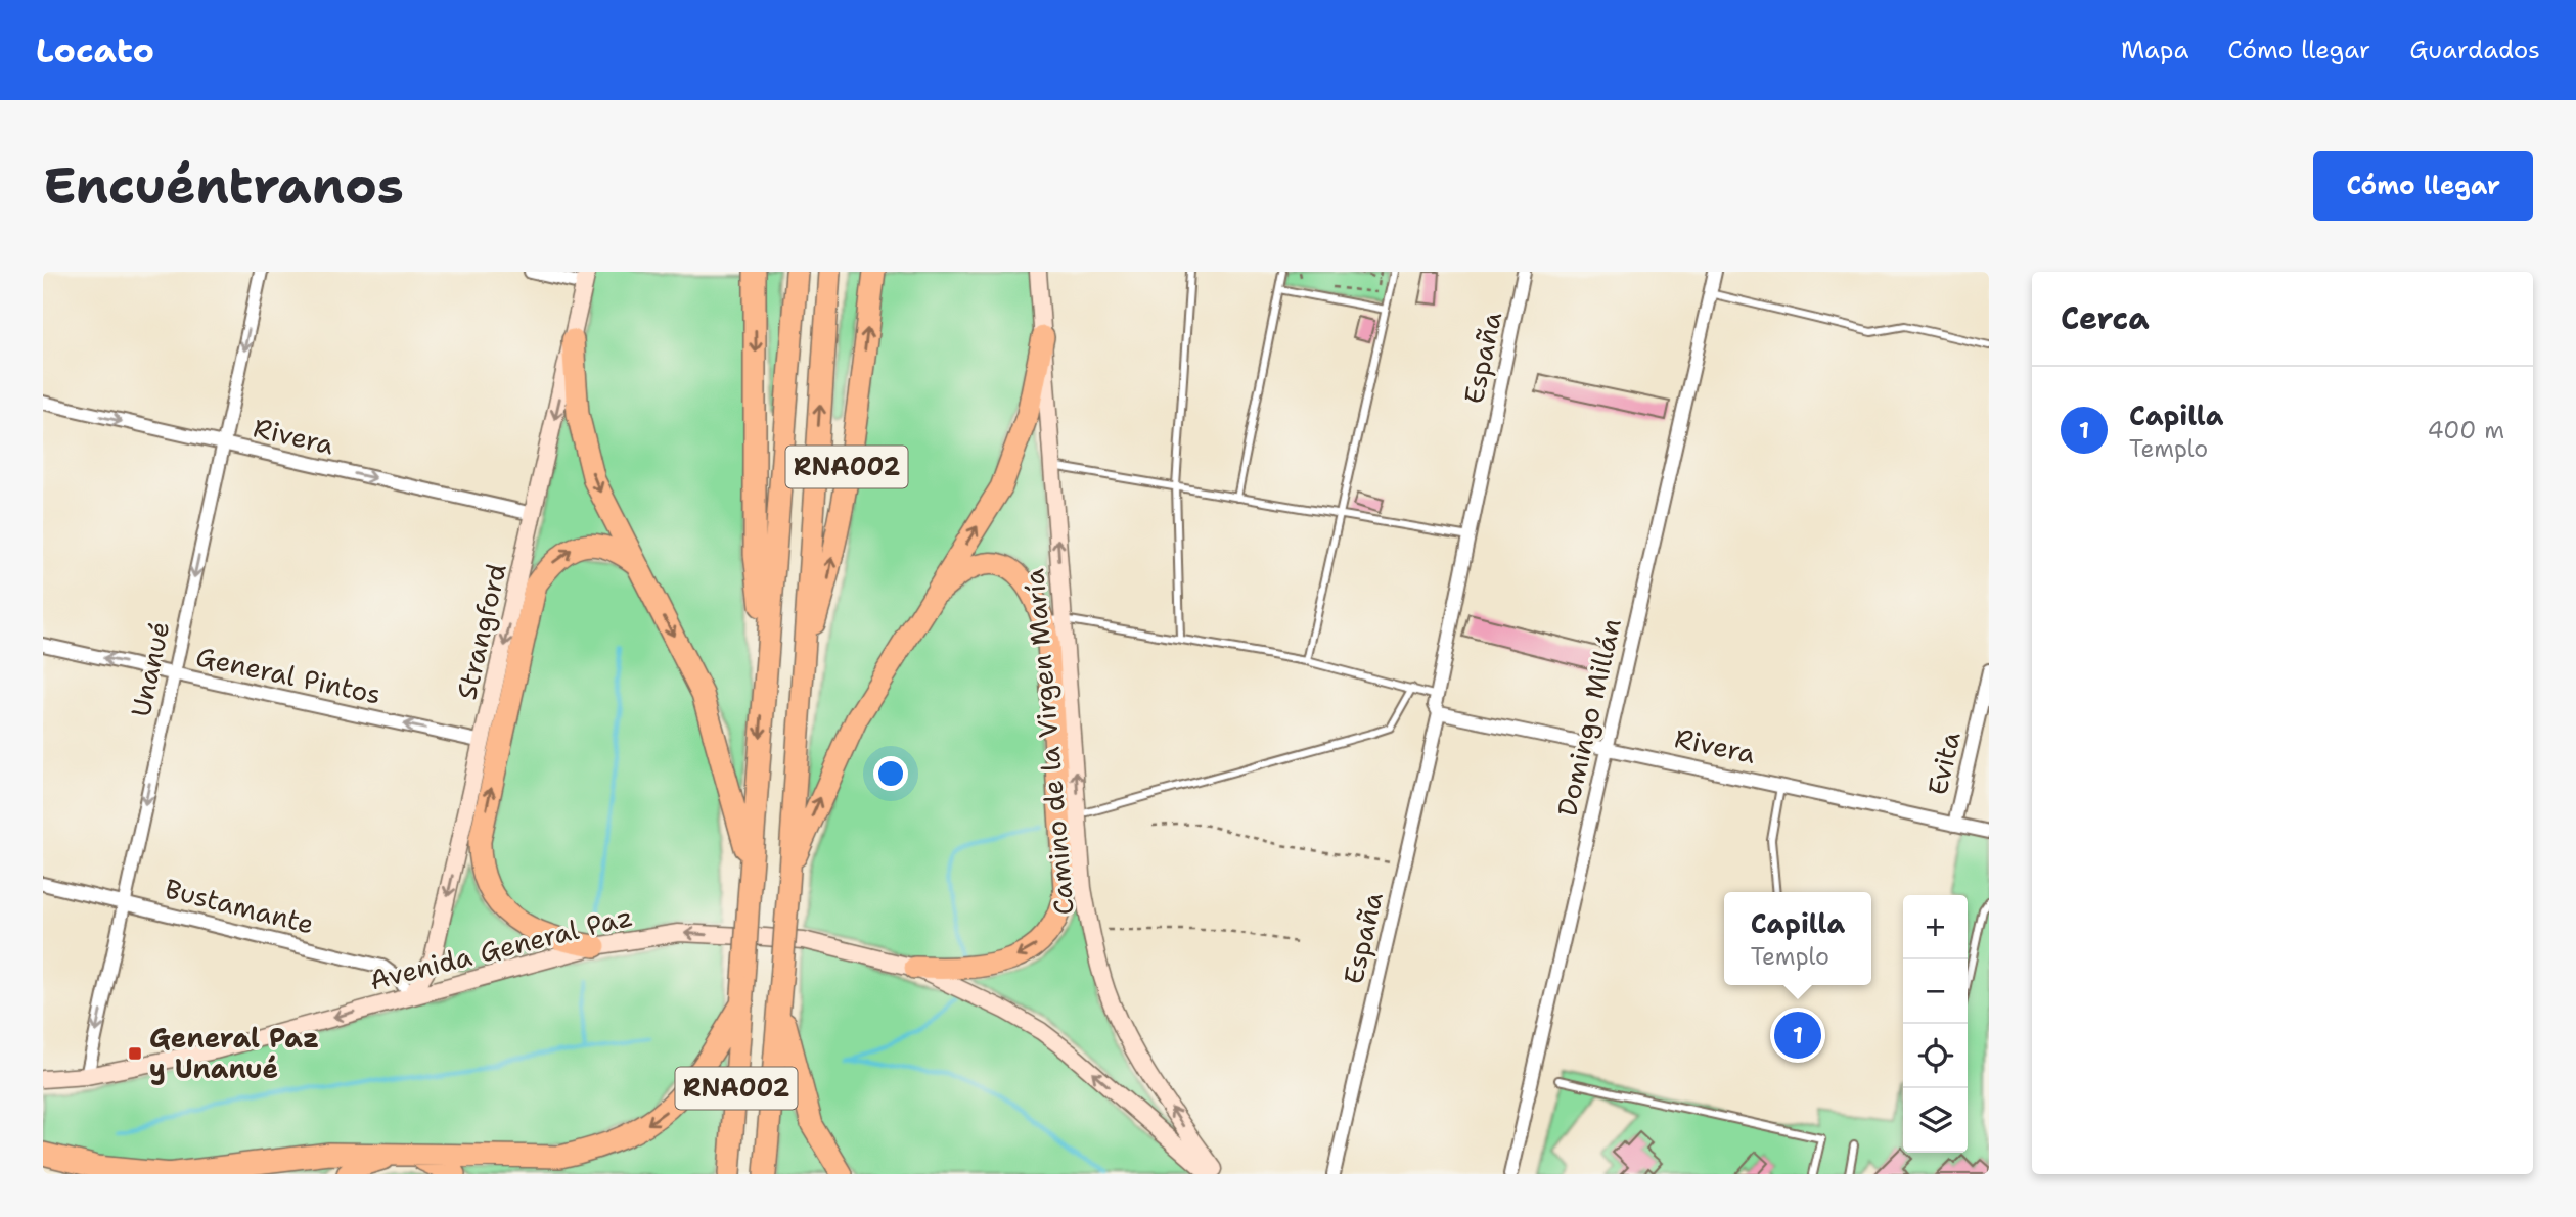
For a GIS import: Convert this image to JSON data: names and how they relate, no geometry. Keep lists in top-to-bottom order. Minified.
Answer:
{"streets":{"highway":["RNA002"],"street":["España","Rivera","Strangford","Unanué","General Pintos","Domingo Millán","Camino de la Virgen María","Evita","Bustamante","Avenida General Paz"]},"crossings":[["España","Rivera"],["Rivera","Strangford"],["Rivera","Unanué"],["Rivera","Domingo Millán"],["Rivera","Evita"],["Strangford","General Pintos"],["Strangford","Bustamante"],["Strangford","Avenida General Paz"],["Unanué","General Pintos"],["Unanué","Bustamante"],["Unanué","Avenida General Paz"],["Bustamante","Avenida General Paz"]],"one_way":["Rivera","Strangford","Unanué","General Pintos","Camino de la Virgen María","Avenida General Paz"],"places":{"transit":["General Paz y Unanué"]},"page":{"header":"Locato","nav":["Mapa","Cómo llegar","Guardados"],"buttons":"Cómo llegar","title":"Encuéntranos","heading":"Cerca","list":[{"mark":"1","name":"Capilla","note":"Templo","value":"400 m"}],"popup":["Capilla","Templo"],"map_buttons":["+","−"],"pins":"1"}}
